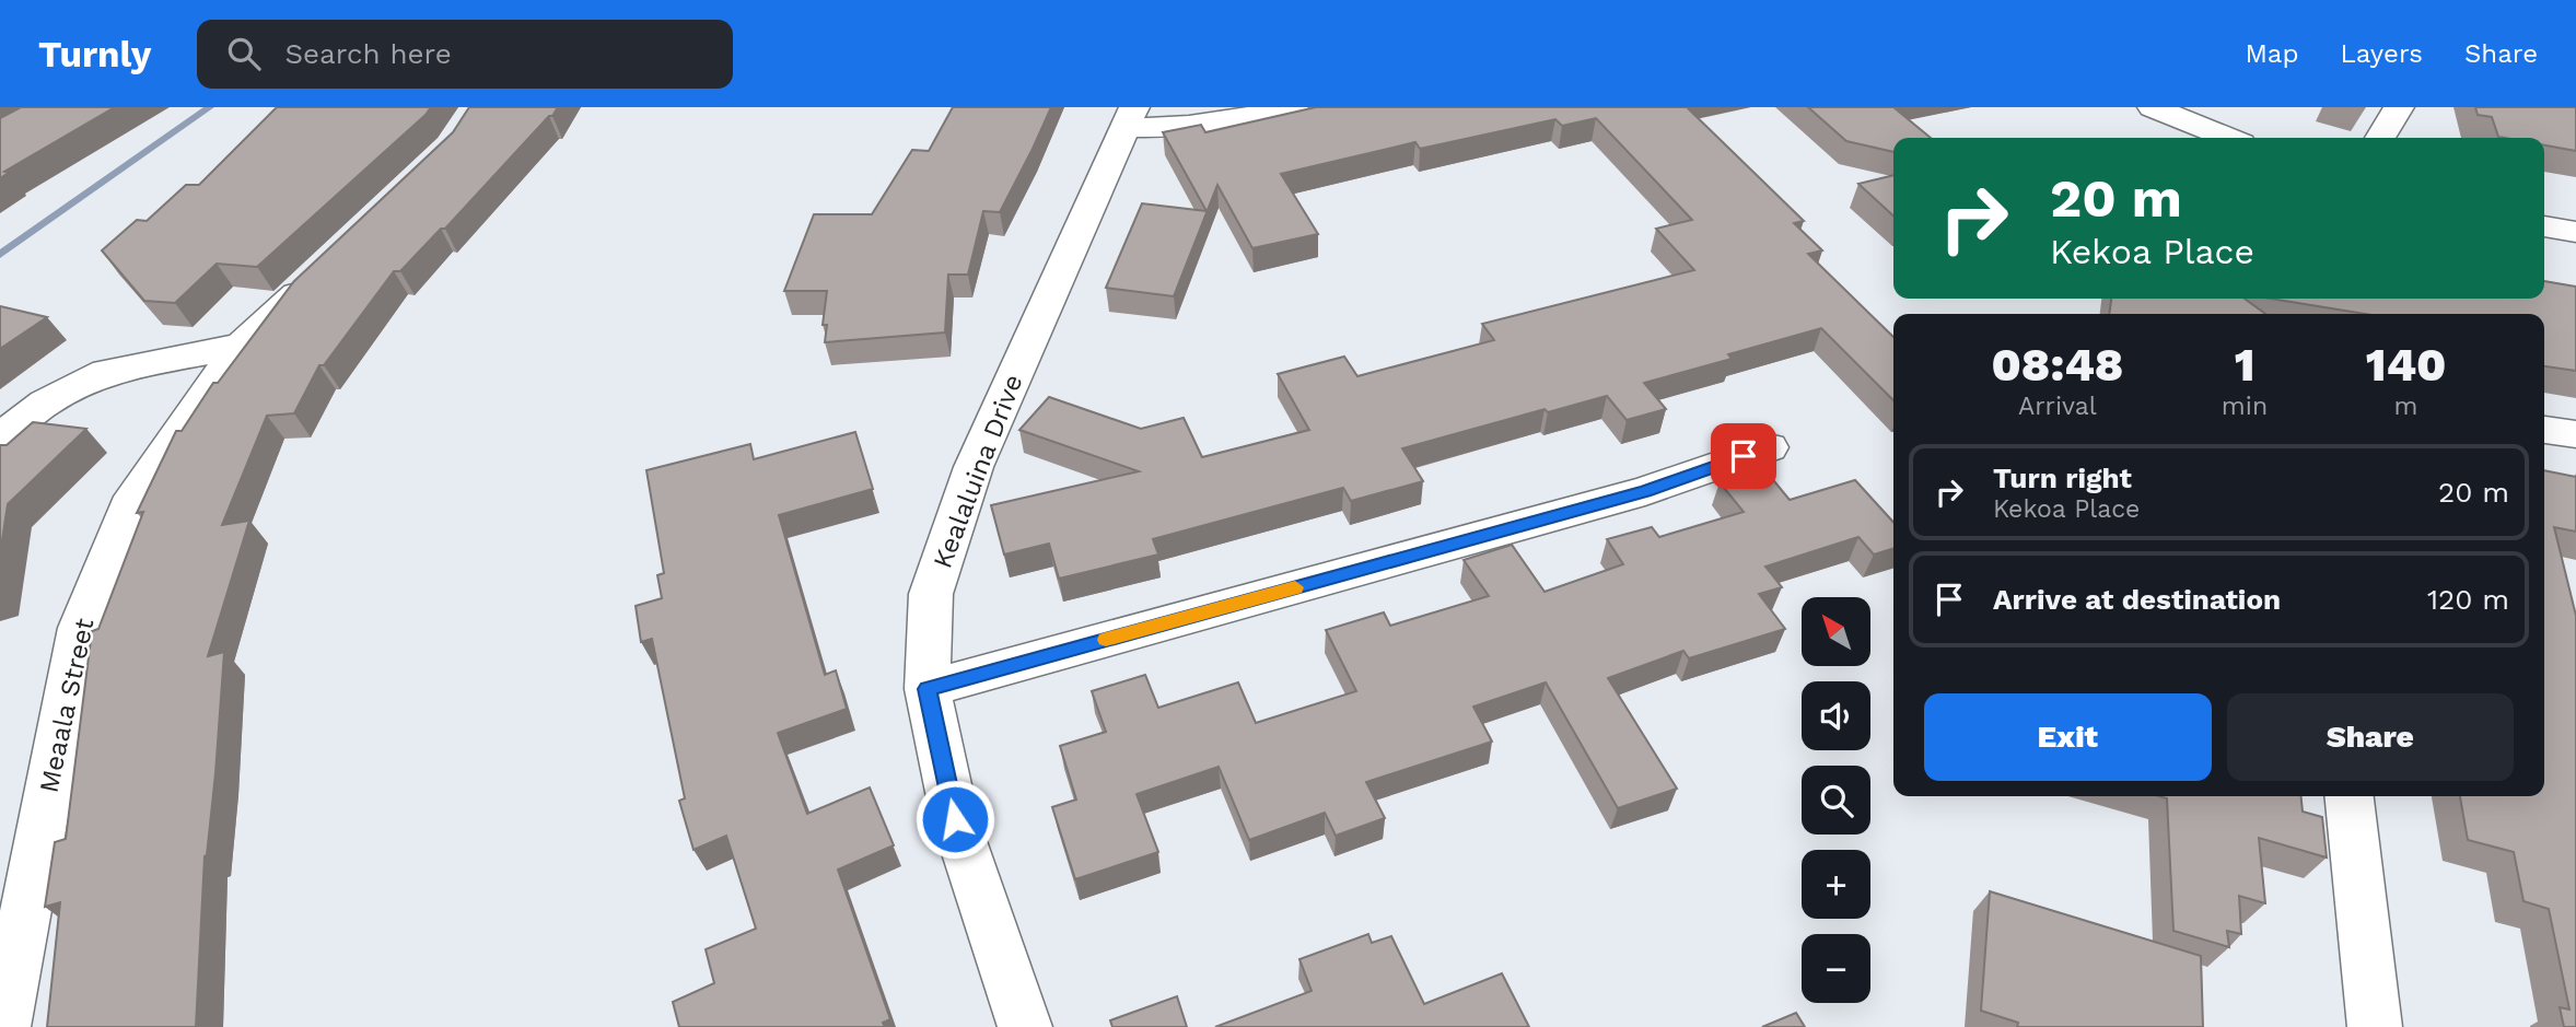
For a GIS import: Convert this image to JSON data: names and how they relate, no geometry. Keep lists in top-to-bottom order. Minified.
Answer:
{"streets":{"street":["Kealaluina Drive","Meaala Street"]},"north":"top left","page":{"header":"Turnly","search":"Search here","nav":["Map","Layers","Share"],"turn":["20 m","Kekoa Place"],"eta":["08:48","Arrival","1","min","140","m"],"list":[{"name":"Turn right","note":"Kekoa Place","value":"20 m"},{"name":"Arrive at destination","value":"120 m"}],"map_buttons":["+","−"],"buttons":["Exit","Share"]}}
